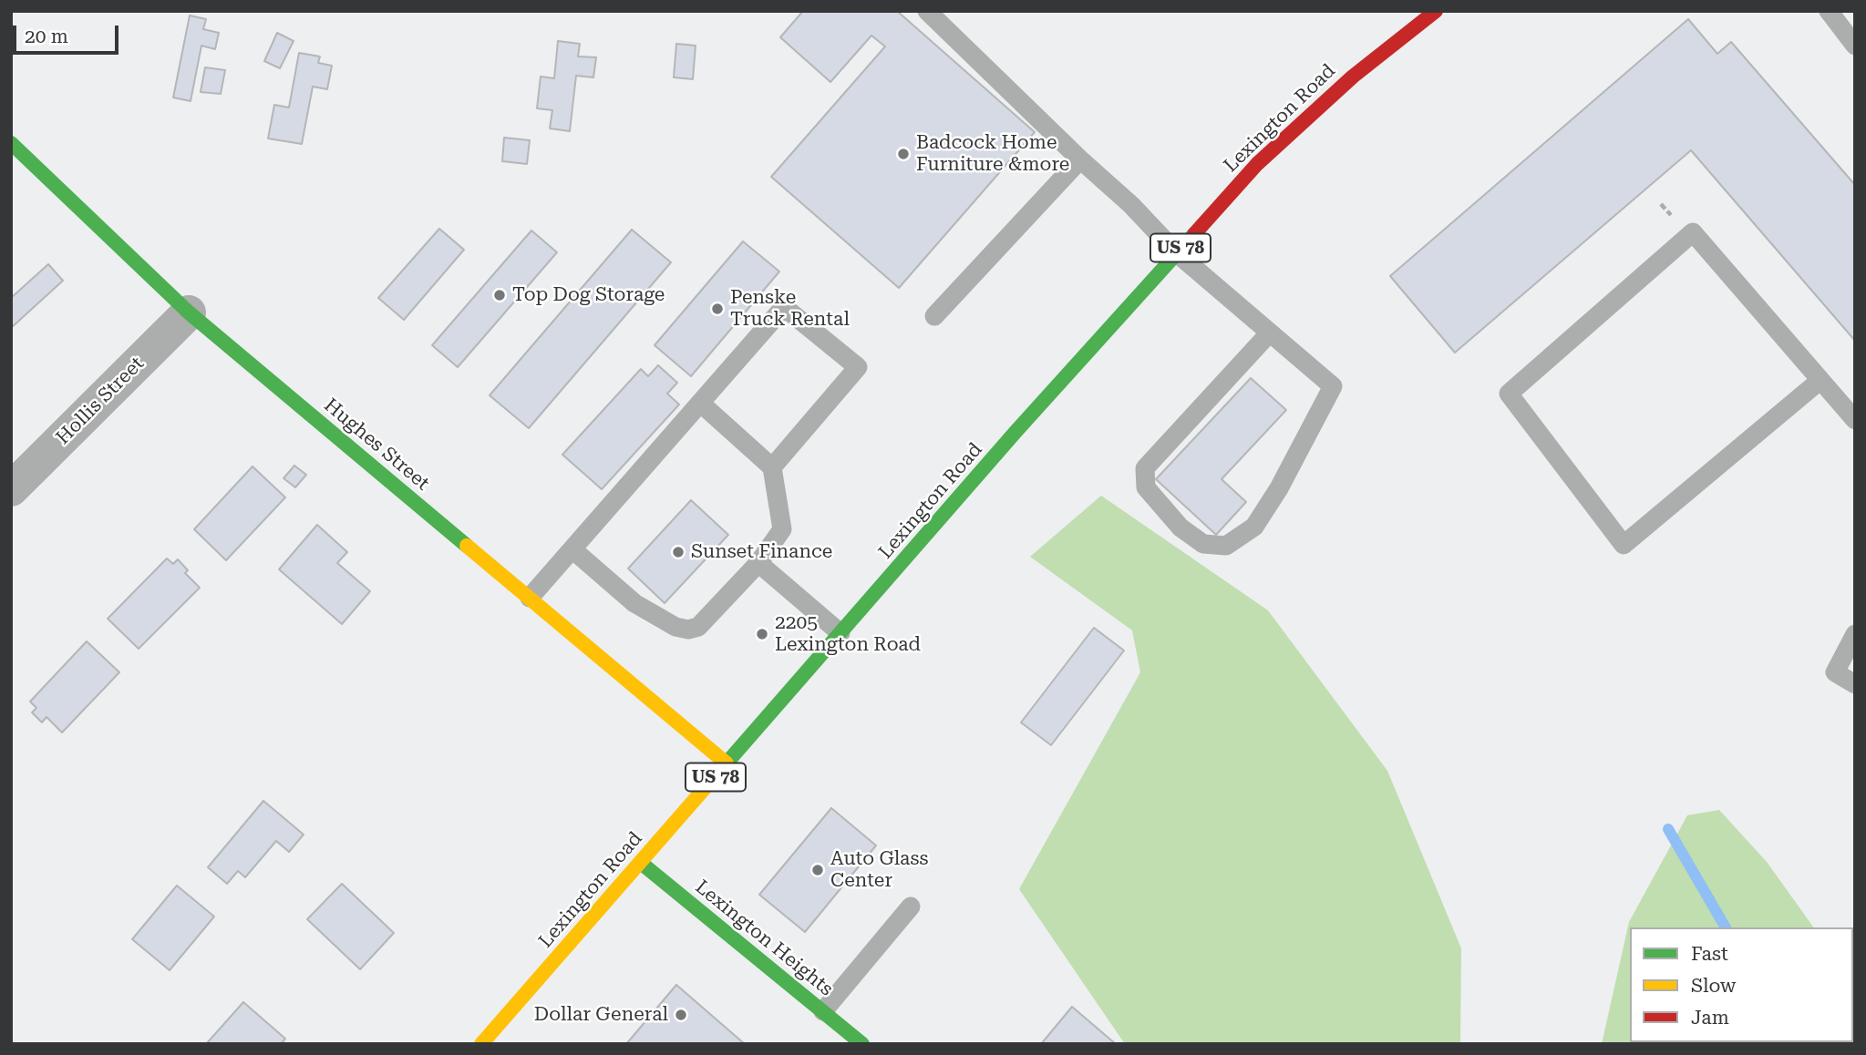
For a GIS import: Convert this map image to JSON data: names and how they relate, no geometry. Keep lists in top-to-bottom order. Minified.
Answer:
{"streets":{"main road":["Lexington Road","US 78","Hughes Street","Lexington Heights"],"street":["Hollis Street"]},"crossings":[["Lexington Road","Hughes Street"],["Lexington Road","Lexington Heights"],["Hollis Street","Hughes Street"]],"places":["Badcock Home Furniture &more","Top Dog Storage","Penske Truck Rental","Sunset Finance","2205 Lexington Road","Auto Glass Center","Dollar General"],"legend":["Fast","Slow","Jam"],"scale_bar":"20 m"}
